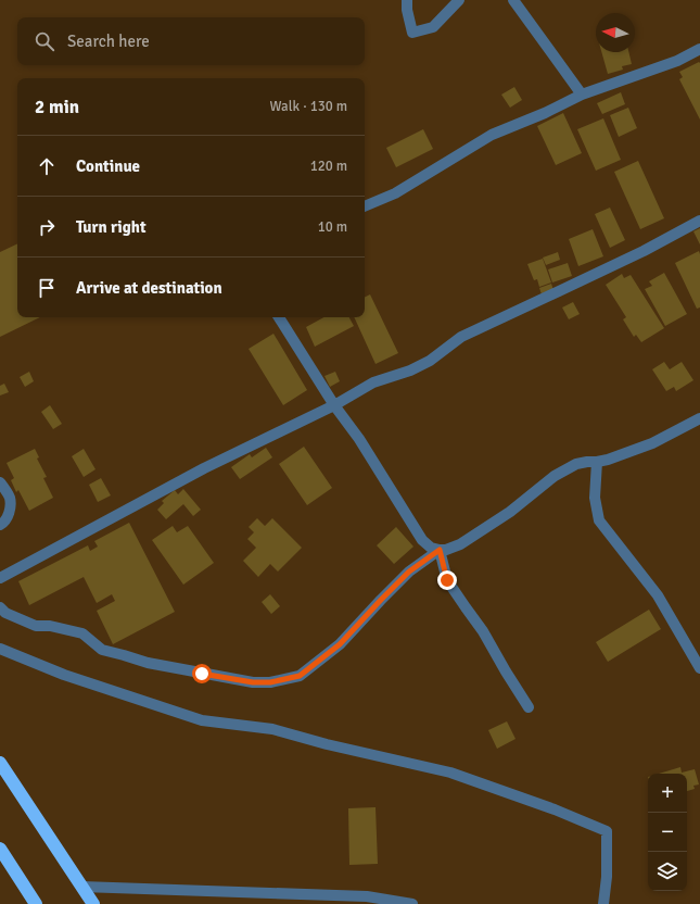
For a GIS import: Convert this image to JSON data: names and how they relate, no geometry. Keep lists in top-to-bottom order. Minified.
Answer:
{"north":"left","page":{"search":"Search here","heading":["2 min","Walk · 130 m"],"list":[["Continue","120 m"],["Turn right","10 m"],"Arrive at destination"],"map_buttons":["+","−"]}}
